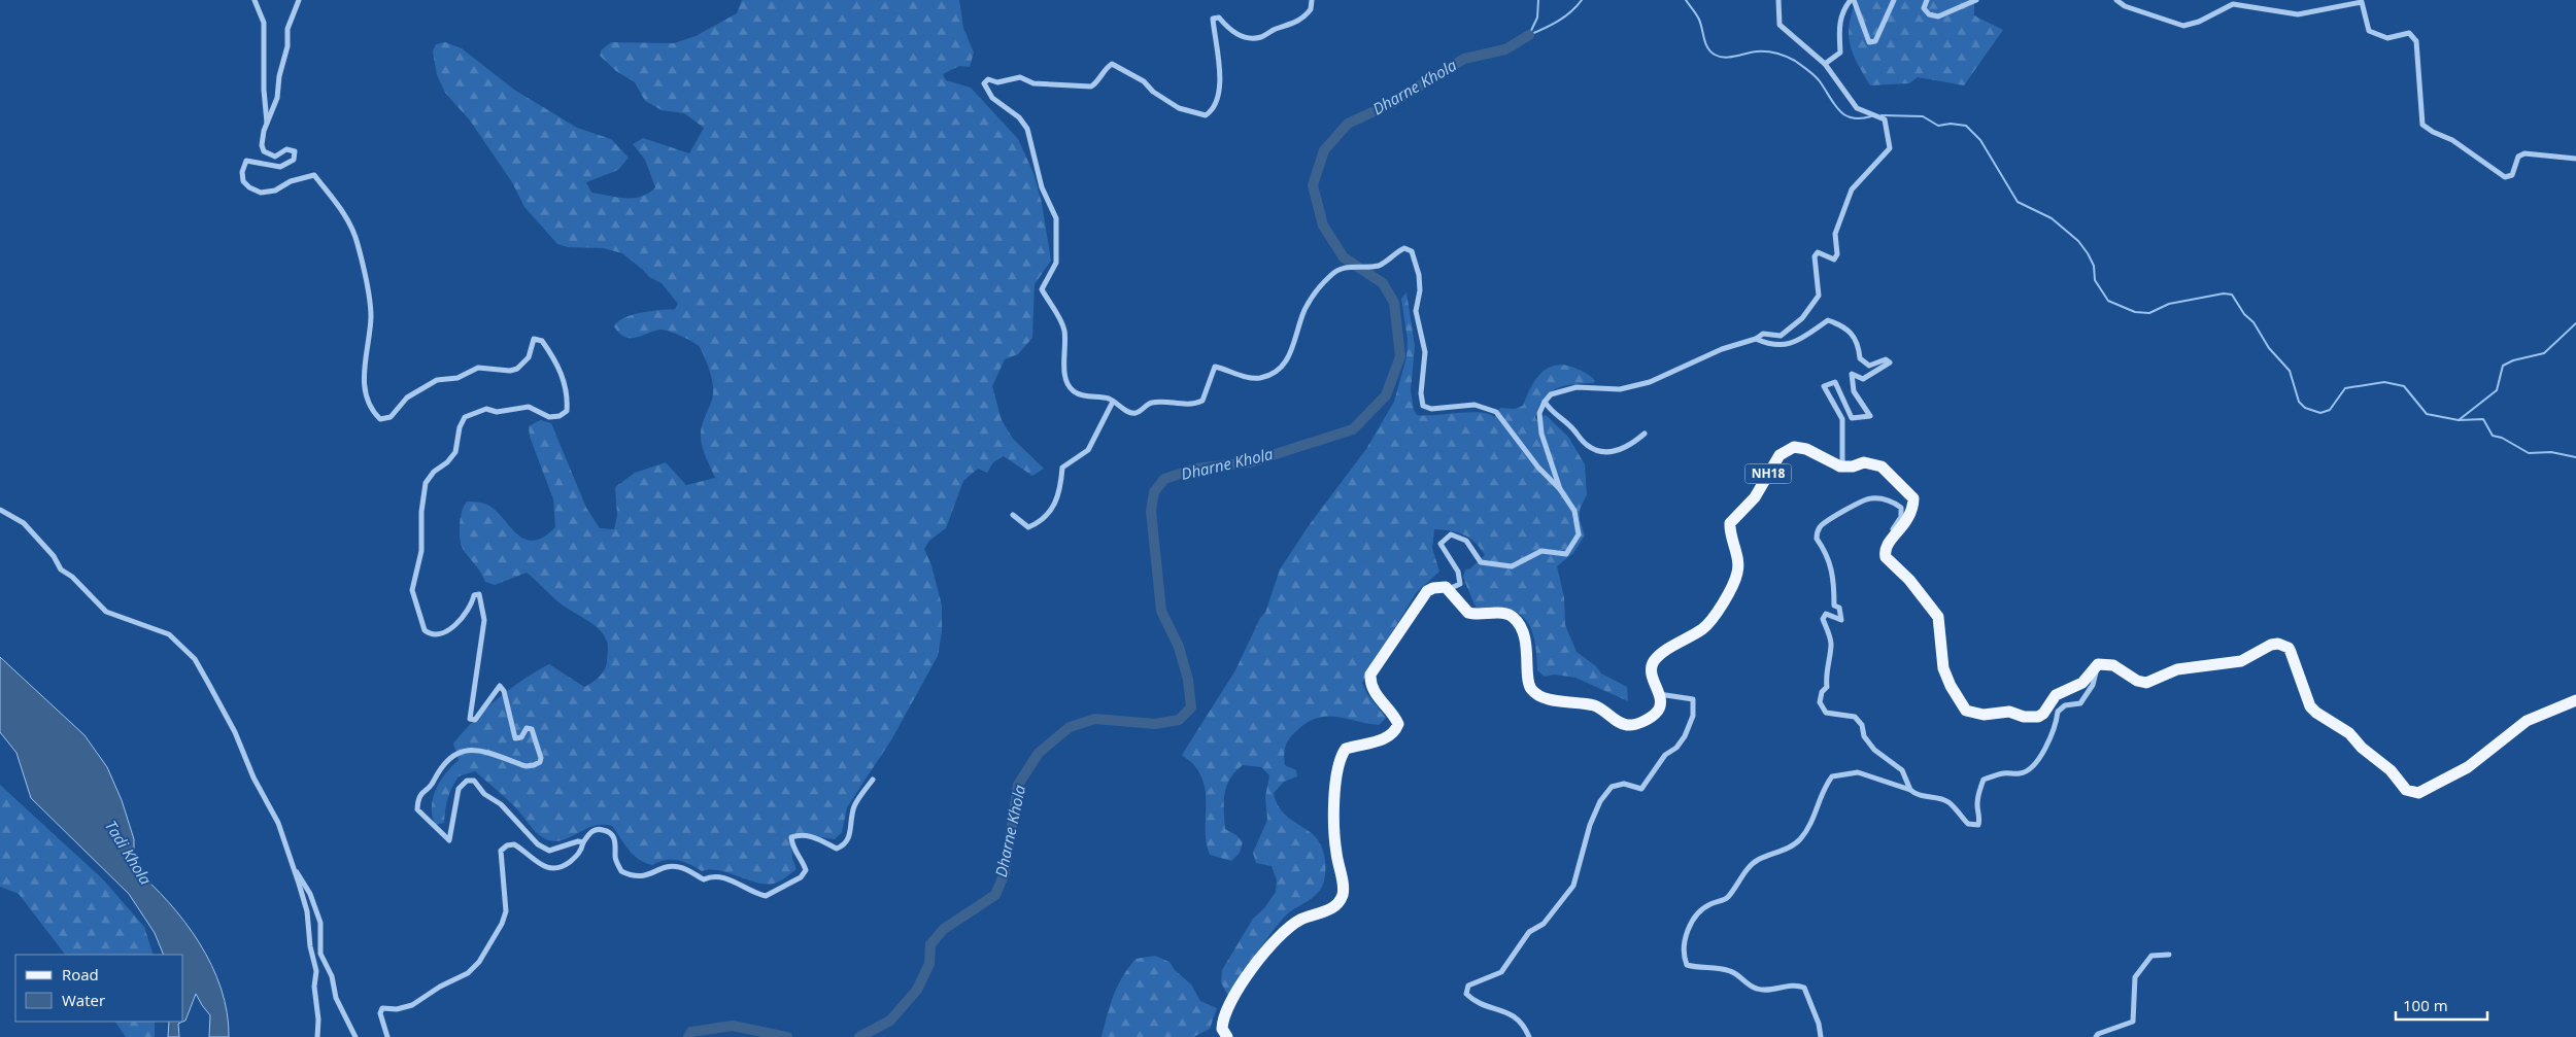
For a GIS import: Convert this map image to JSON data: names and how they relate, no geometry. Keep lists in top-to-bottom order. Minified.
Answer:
{"streets":{"main road":["NH18"]},"water":["Dharne Khola","Tadi Khola"],"legend":["Road","Water"],"scale_bar":"100 m"}
